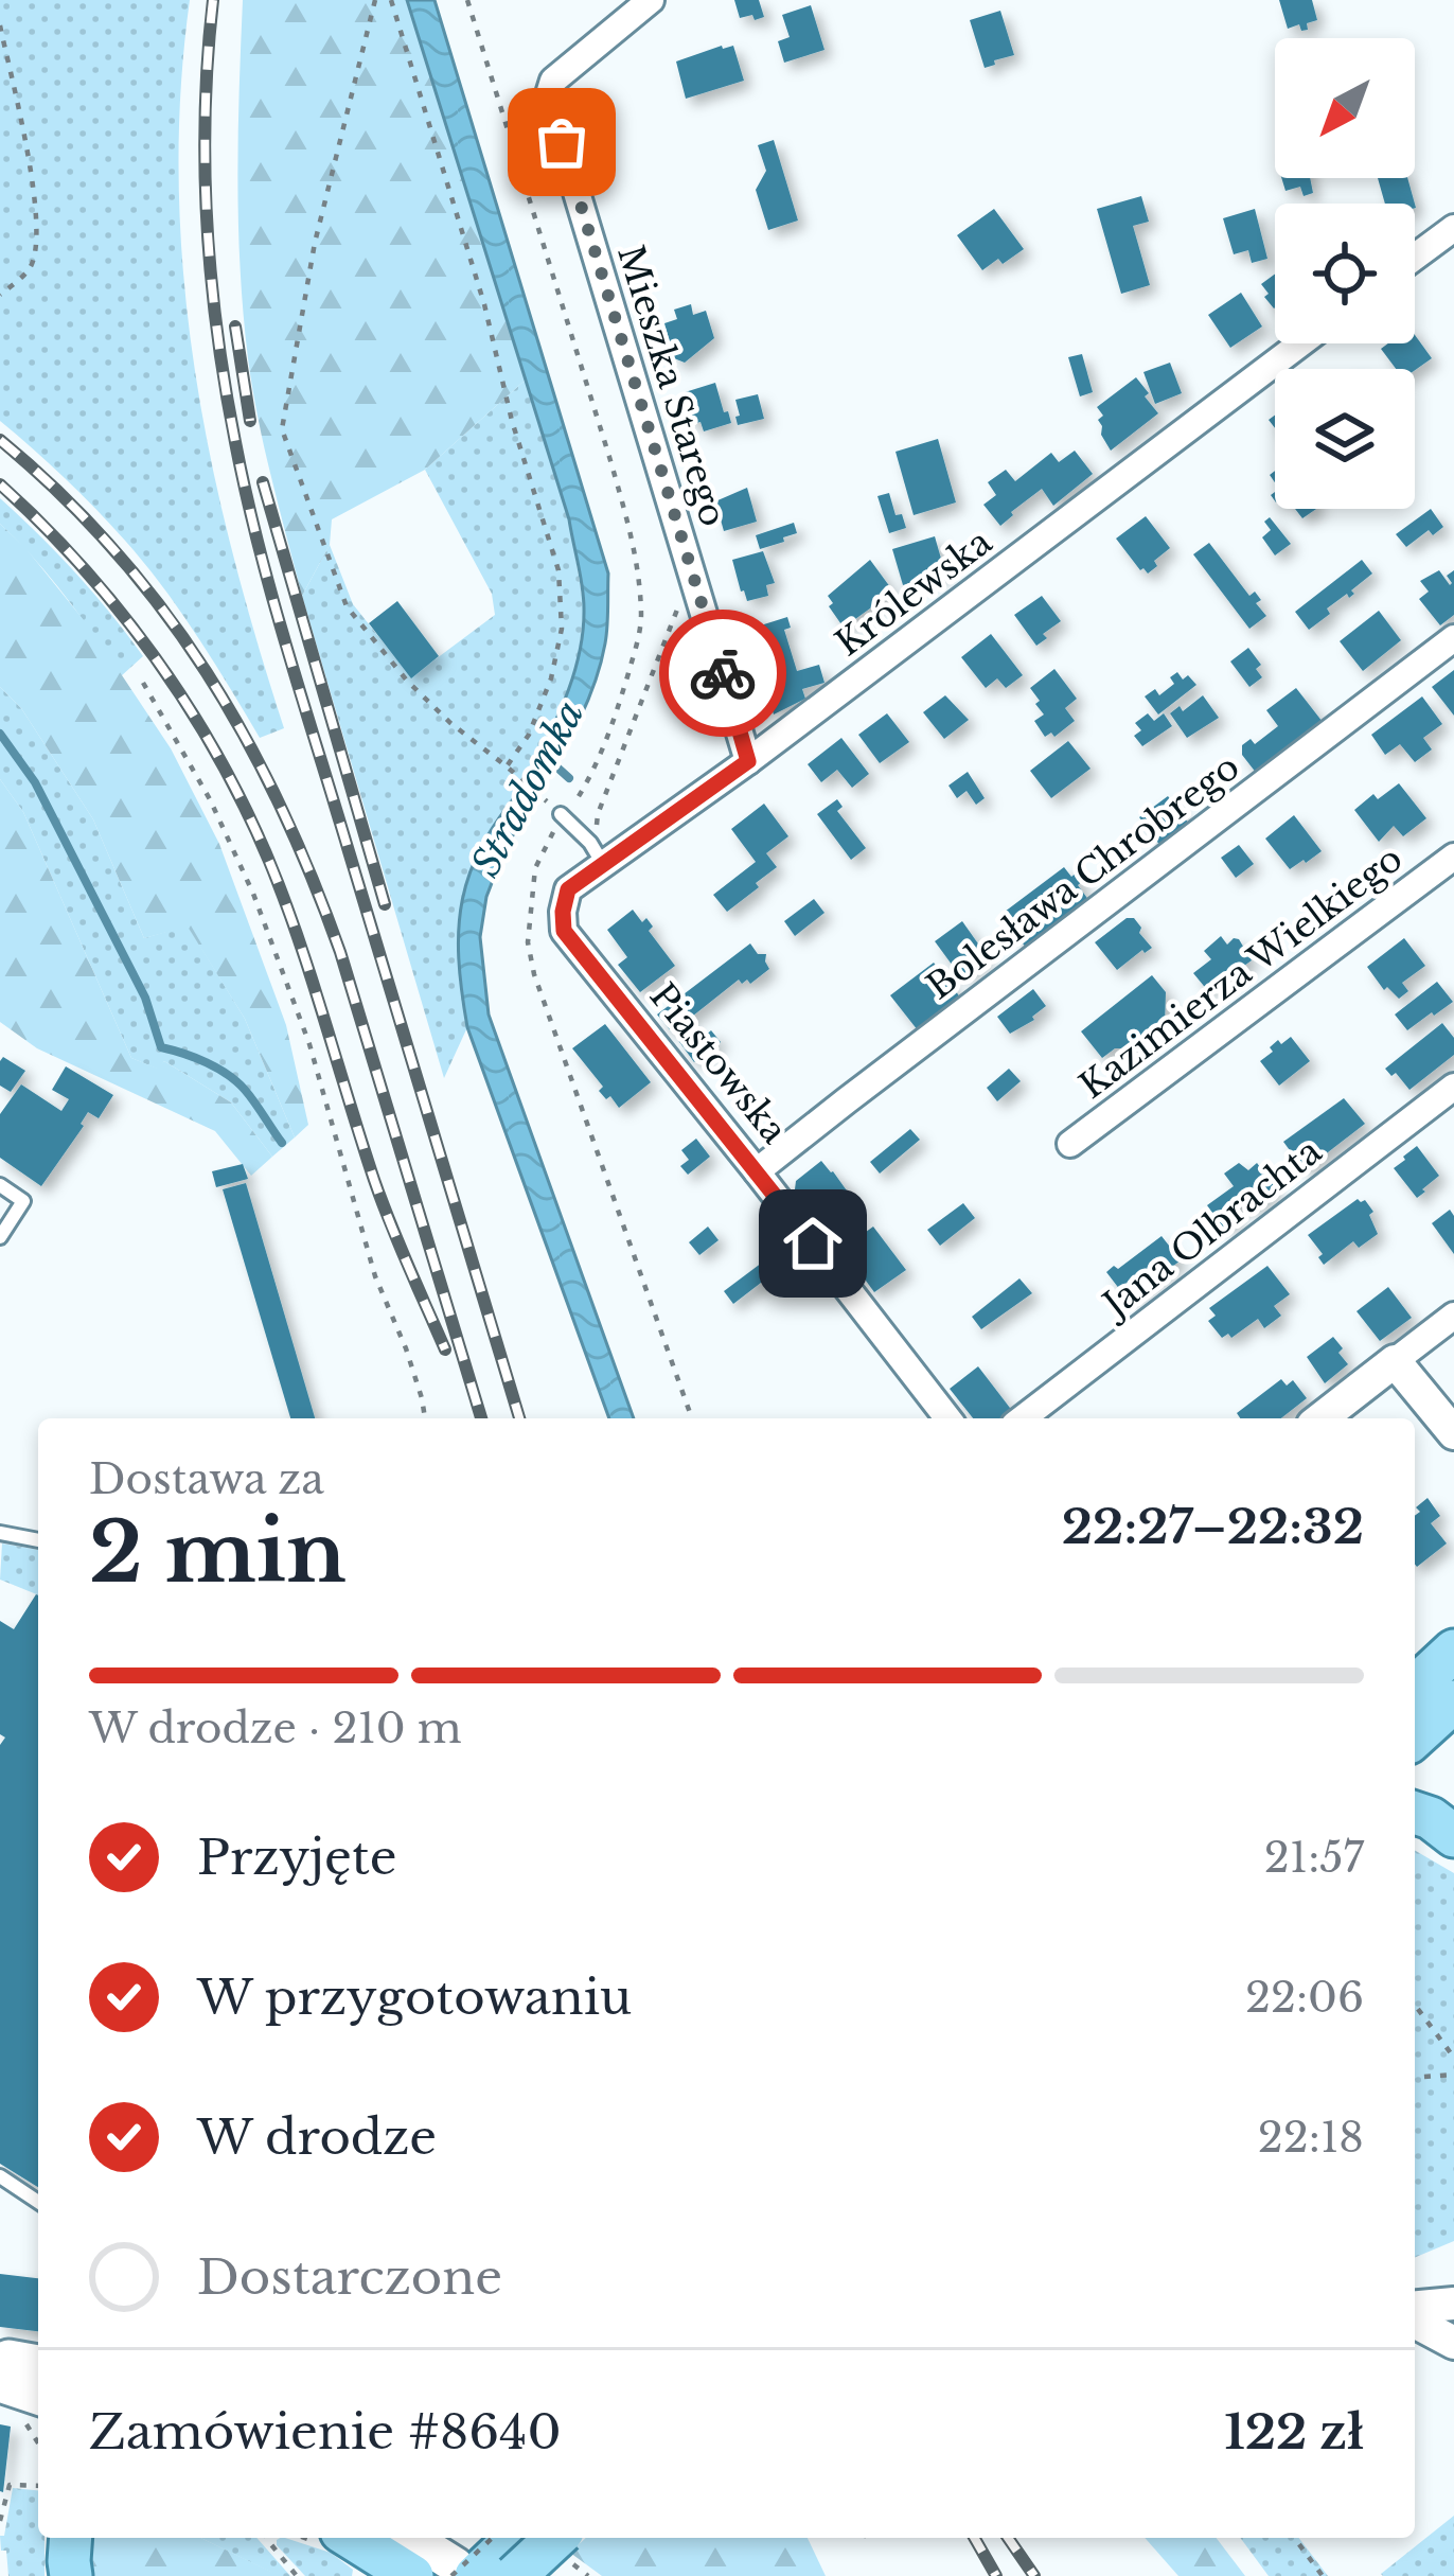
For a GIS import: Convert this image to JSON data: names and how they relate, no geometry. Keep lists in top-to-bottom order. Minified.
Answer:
{"streets":{"street":["Mieszka Starego","Królewska","Bolesława Chrobrego","Kazimierza Wielkiego","Piastowska","Jana Olbrachta"]},"crossings":[["Mieszka Starego","Królewska"],["Królewska","Piastowska"],["Bolesława Chrobrego","Piastowska"]],"water":["Stradomka"],"north":"bottom left","page":{"heading":["2 min","Dostawa za","22:27–22:32"],"panel":["Zamówienie #8640","122 zł"],"bar":"W drodze · 210 m","list":[["Przyjęte","21:57"],["W przygotowaniu","22:06"],["W drodze","22:18"],"Dostarczone"]}}
